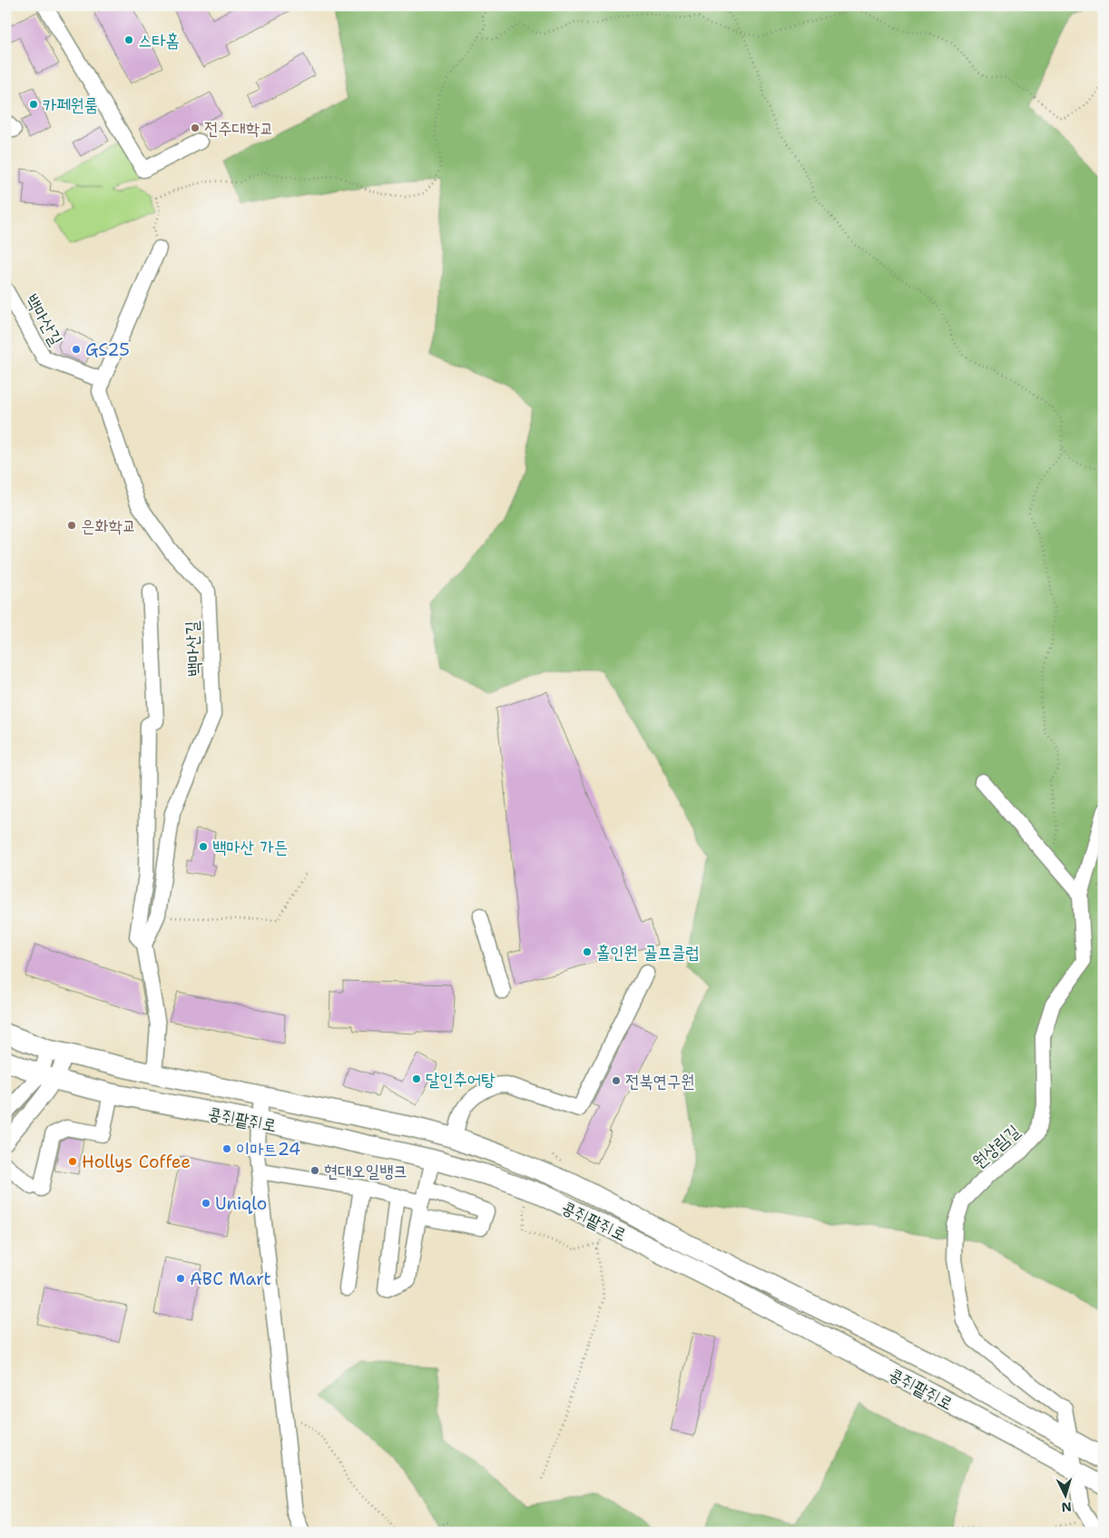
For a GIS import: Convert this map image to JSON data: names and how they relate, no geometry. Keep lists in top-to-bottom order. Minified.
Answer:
{"streets":{"main road":["콩쥐팥쥐로"],"street":["백마산길","원상림길"]},"crossings":[["콩쥐팥쥐로","원상림길"]],"places":["스타홈","카페원룸","전주대학교","GS25","은화학교","백마산 가든","홀인원 골프클럽","달인추어탕","전북연구원","이마트24","Hollys Coffee","현대오일뱅크","Uniqlo","ABC Mart"],"north":"bottom"}
